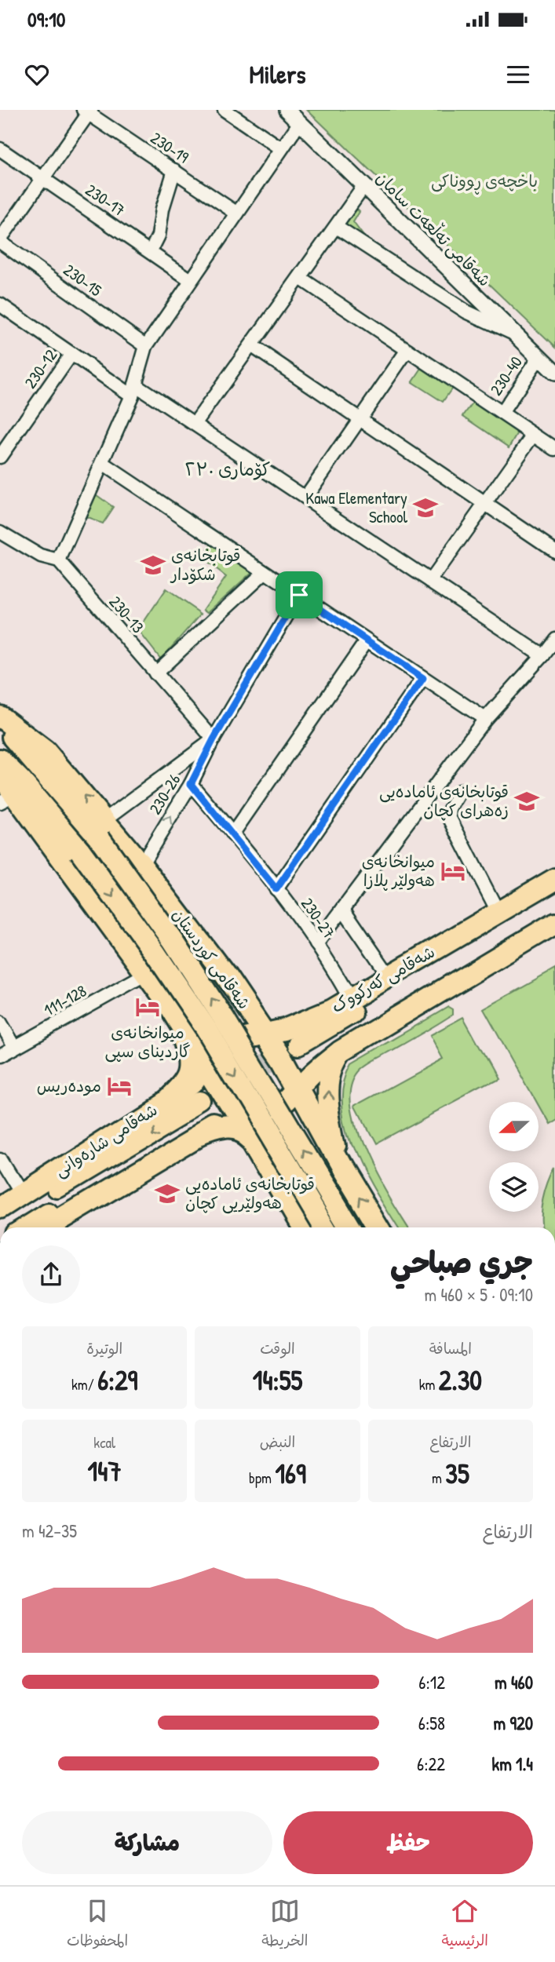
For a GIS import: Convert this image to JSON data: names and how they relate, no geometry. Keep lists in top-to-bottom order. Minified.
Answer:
{"streets":{"main road":["شەقامی کوردستان","شەقامی کەرکووک","شەقامی شارەوانی"],"street":["230-19","230-17","شەقامی تەڵعەت سامان","230-15","230-12","230-40","230-13","230-26","230-27","111-128"]},"crossings":[["شەقامی تەڵعەت سامان","230-40"],["230-13","230-26"],["230-26","230-27"],["230-26","شەقامی کوردستان"],["230-27","شەقامی کەرکووک"],["شەقامی کوردستان","شەقامی کەرکووک"],["شەقامی کوردستان","شەقامی شارەوانی"],["شەقامی کەرکووک","شەقامی شارەوانی"]],"districts":["کۆماری ٢٣٠"],"parks":["باخچەی ڕووناکی"],"places":{"school or university":["Kawa Elementary School","قوتابخانەی شكۆدار","قوتابخانەی ئامادەیی زەهرای کچان","قوتابخانەی ئامادەیی هەولێریی کچان"],"hotel":["میوانخانەی هەولێر پلازا","میوانخانەی گاردینای سپی","مودەریس"]},"north":"left","page":{"status":"09:10","header":"Milers","heading":["جري صباحي","09:10 · 5 × 460 m"],"stats":[["المسافة","2.30 km"],["الوقت","14:55"],["الوتيرة","6:29 /km"],["الارتفاع","35 m"],["النبض","169 bpm"],["kcal","147"]],"chart":["الارتفاع","35–42 m"],"list":[{"name":"460 m","note":"6:12"},{"name":"920 m","note":"6:58"},{"name":"1.4 km","note":"6:22"}],"buttons":["حفظ","مشاركة"],"tabs":["الرئيسية","الخريطة","المحفوظات"]}}
